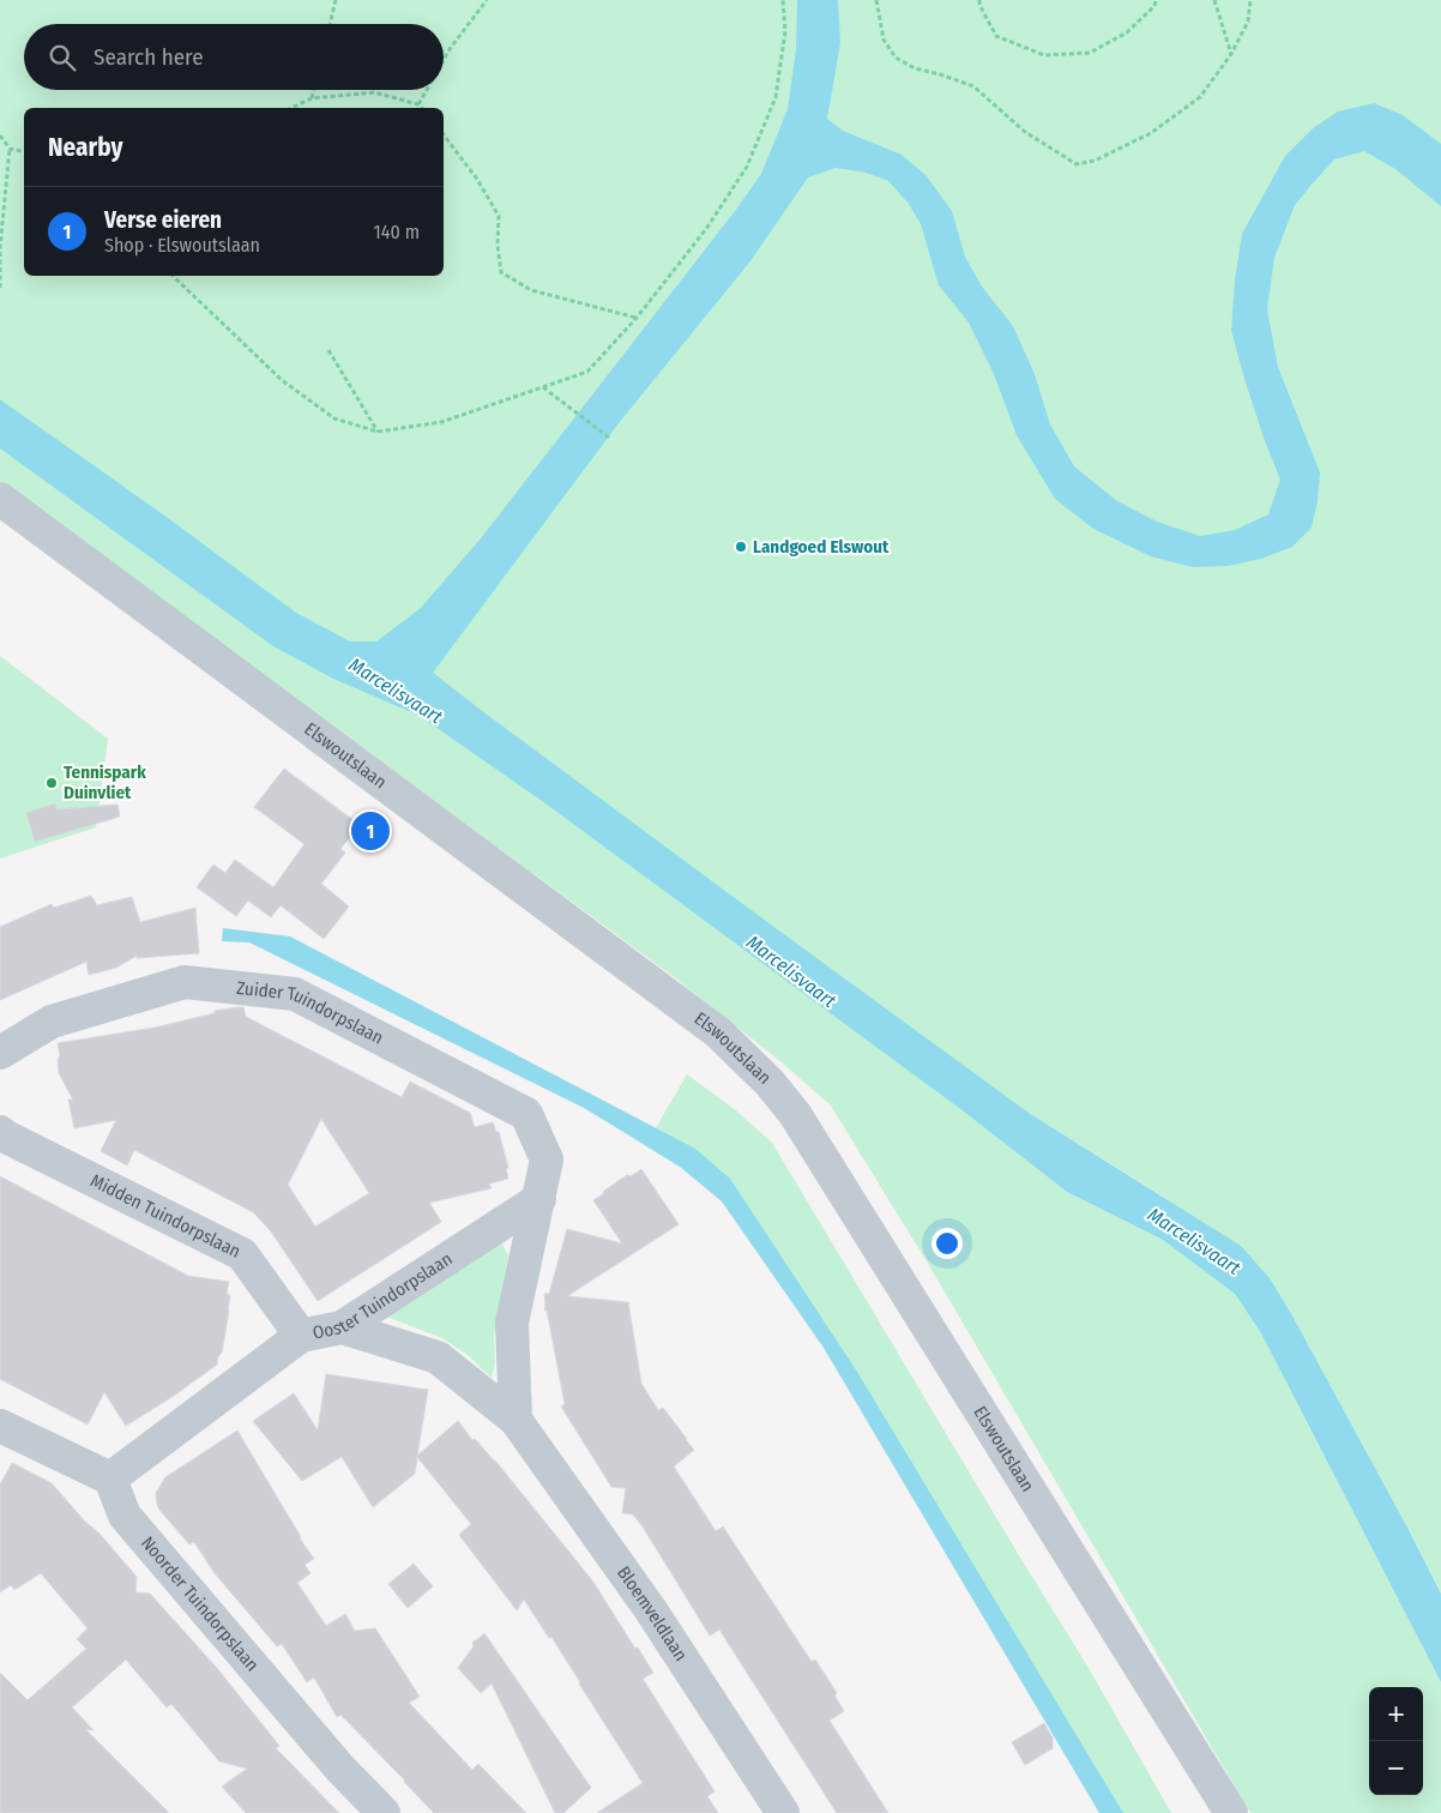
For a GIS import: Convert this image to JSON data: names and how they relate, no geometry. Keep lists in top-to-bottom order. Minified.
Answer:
{"streets":{"street":["Elswoutslaan","Zuider Tuindorpslaan","Midden Tuindorpslaan","Ooster Tuindorpslaan","Noorder Tuindorpslaan","Bloemveldlaan"]},"crossings":[["Zuider Tuindorpslaan","Ooster Tuindorpslaan"],["Midden Tuindorpslaan","Ooster Tuindorpslaan"],["Ooster Tuindorpslaan","Noorder Tuindorpslaan"],["Ooster Tuindorpslaan","Bloemveldlaan"]],"water":["Marcelisvaart"],"places":["Landgoed Elswout","Tennispark Duinvliet"],"page":{"search":"Search here","heading":"Nearby","list":[{"mark":"1","name":"Verse eieren","note":"Shop · Elswoutslaan","value":"140 m"}],"pins":"1","map_buttons":["+","−"]}}
